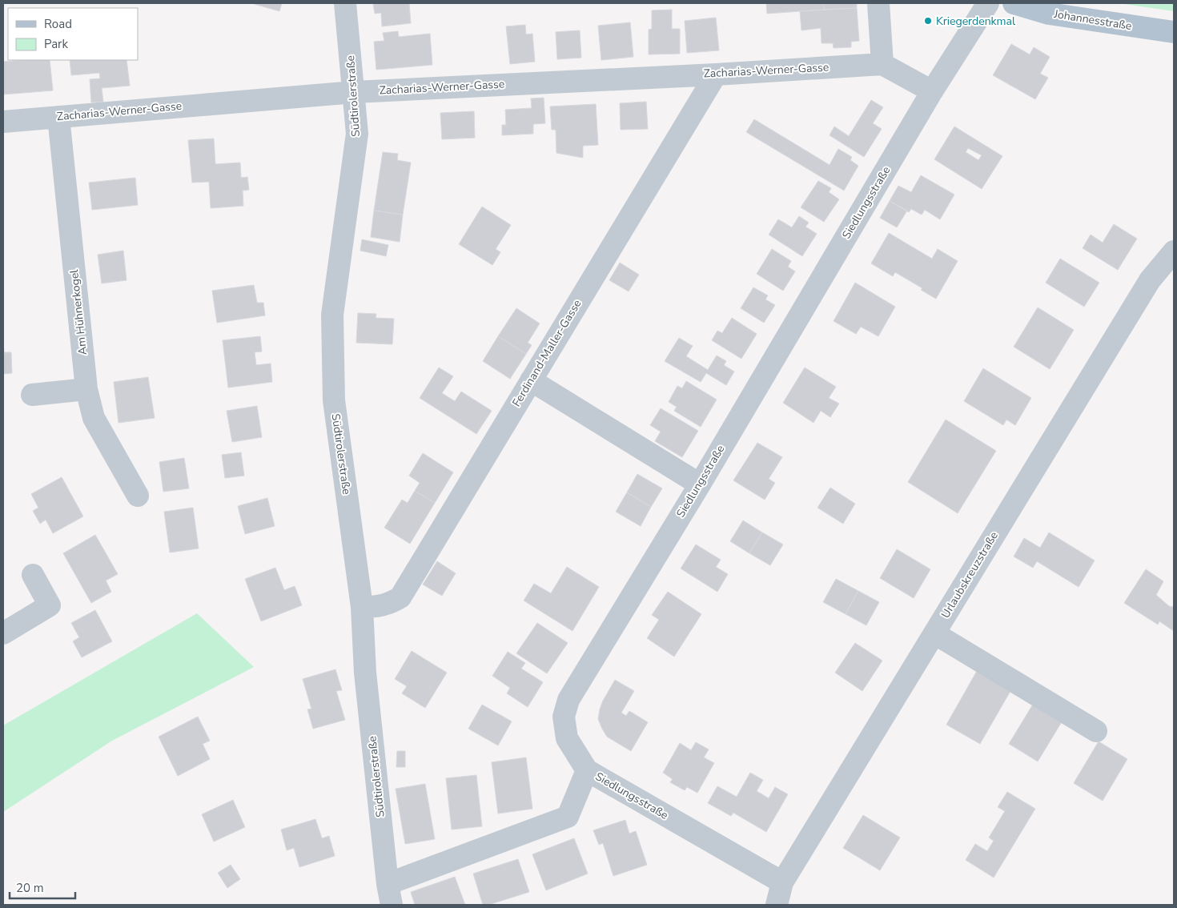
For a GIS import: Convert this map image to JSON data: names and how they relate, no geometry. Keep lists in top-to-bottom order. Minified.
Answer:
{"streets":{"main road":["Johannesstraße"],"street":["Zacharias-Werner-Gasse","Südtirolerstraße","Siedlungsstraße","Am Hühnerkogel","Ferdinand-Maller-Gasse","Urlaubskreuzstraße"]},"crossings":[["Zacharias-Werner-Gasse","Südtirolerstraße"],["Zacharias-Werner-Gasse","Am Hühnerkogel"],["Zacharias-Werner-Gasse","Ferdinand-Maller-Gasse"],["Südtirolerstraße","Ferdinand-Maller-Gasse"],["Siedlungsstraße","Urlaubskreuzstraße"]],"places":["Kriegerdenkmal"],"legend":["Road","Park"],"scale_bar":"20 m"}
